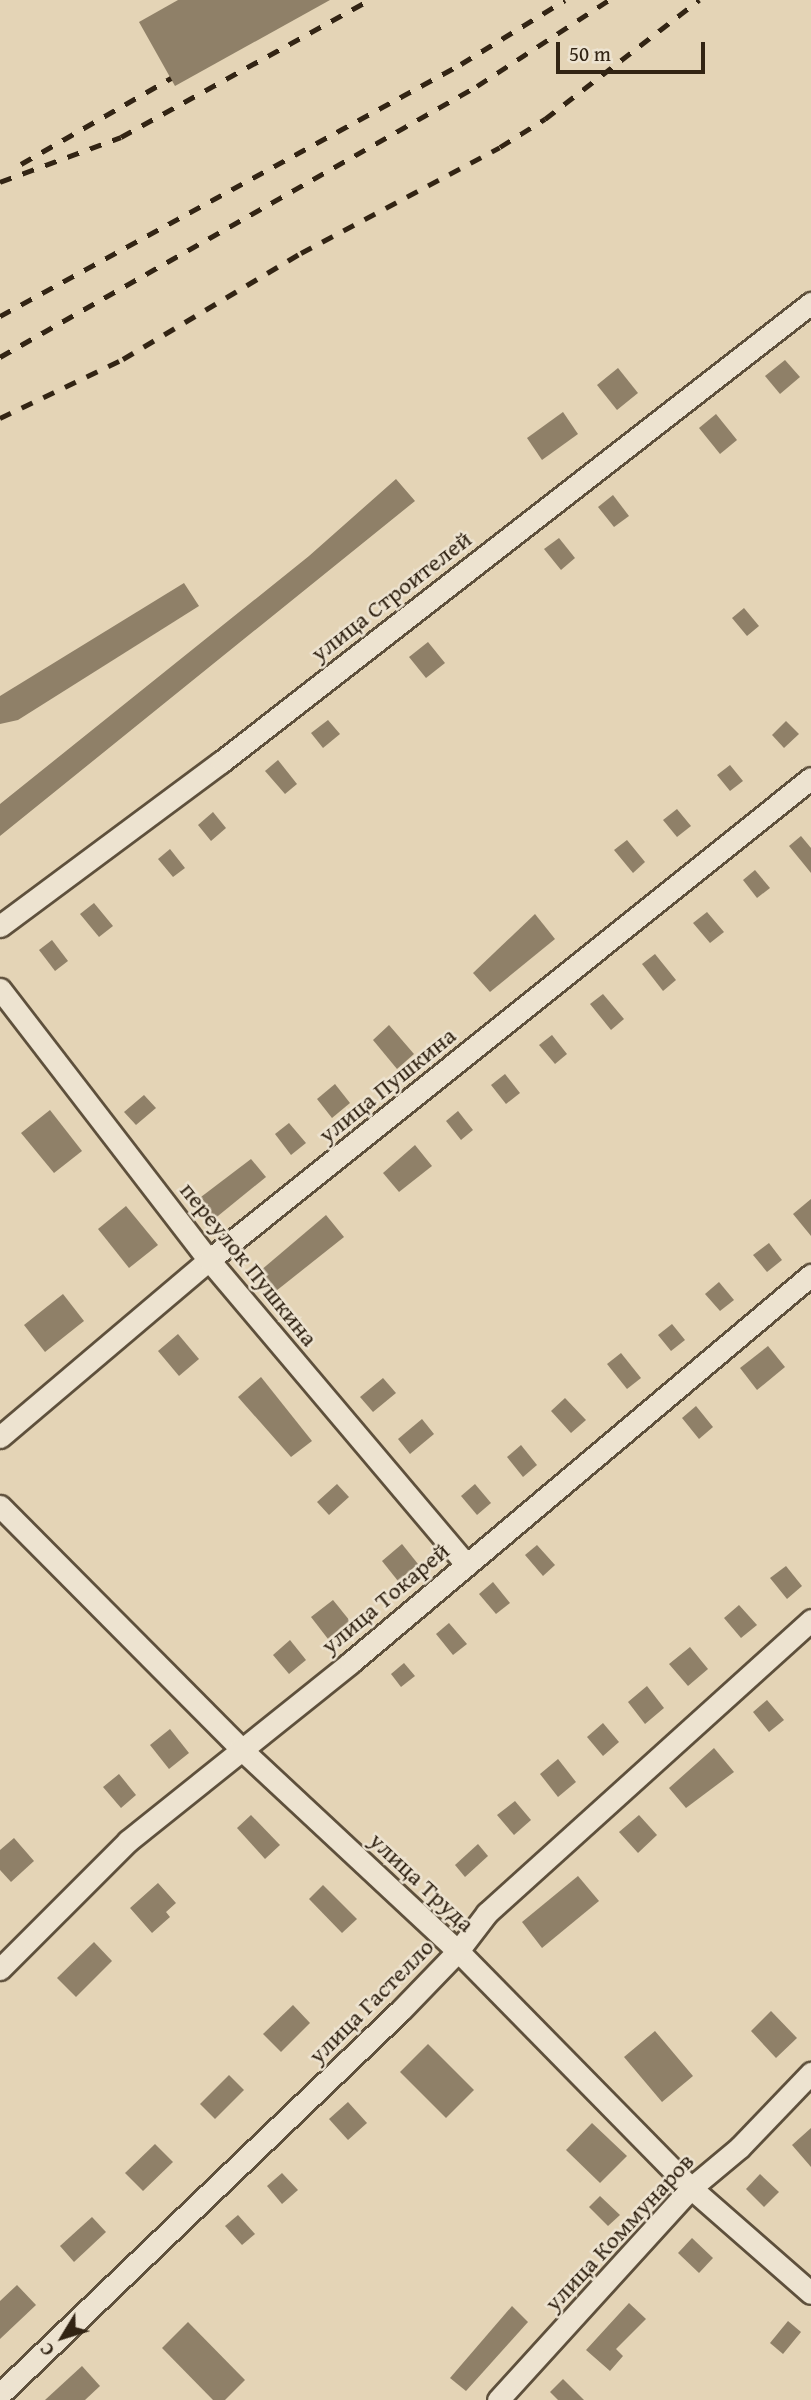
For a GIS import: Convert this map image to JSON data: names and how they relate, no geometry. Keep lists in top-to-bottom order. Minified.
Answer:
{"streets":{"street":["улица Строителей","улица Пушкина","переулок Пушкина","улица Токарей","улица Труда","улица Гастелло","улица Коммунаров"]},"crossings":[["улица Пушкина","переулок Пушкина"],["переулок Пушкина","улица Токарей"],["улица Токарей","улица Труда"],["улица Труда","улица Гастелло"],["улица Труда","улица Коммунаров"]],"scale_bar":"50 m","north":"bottom left"}
